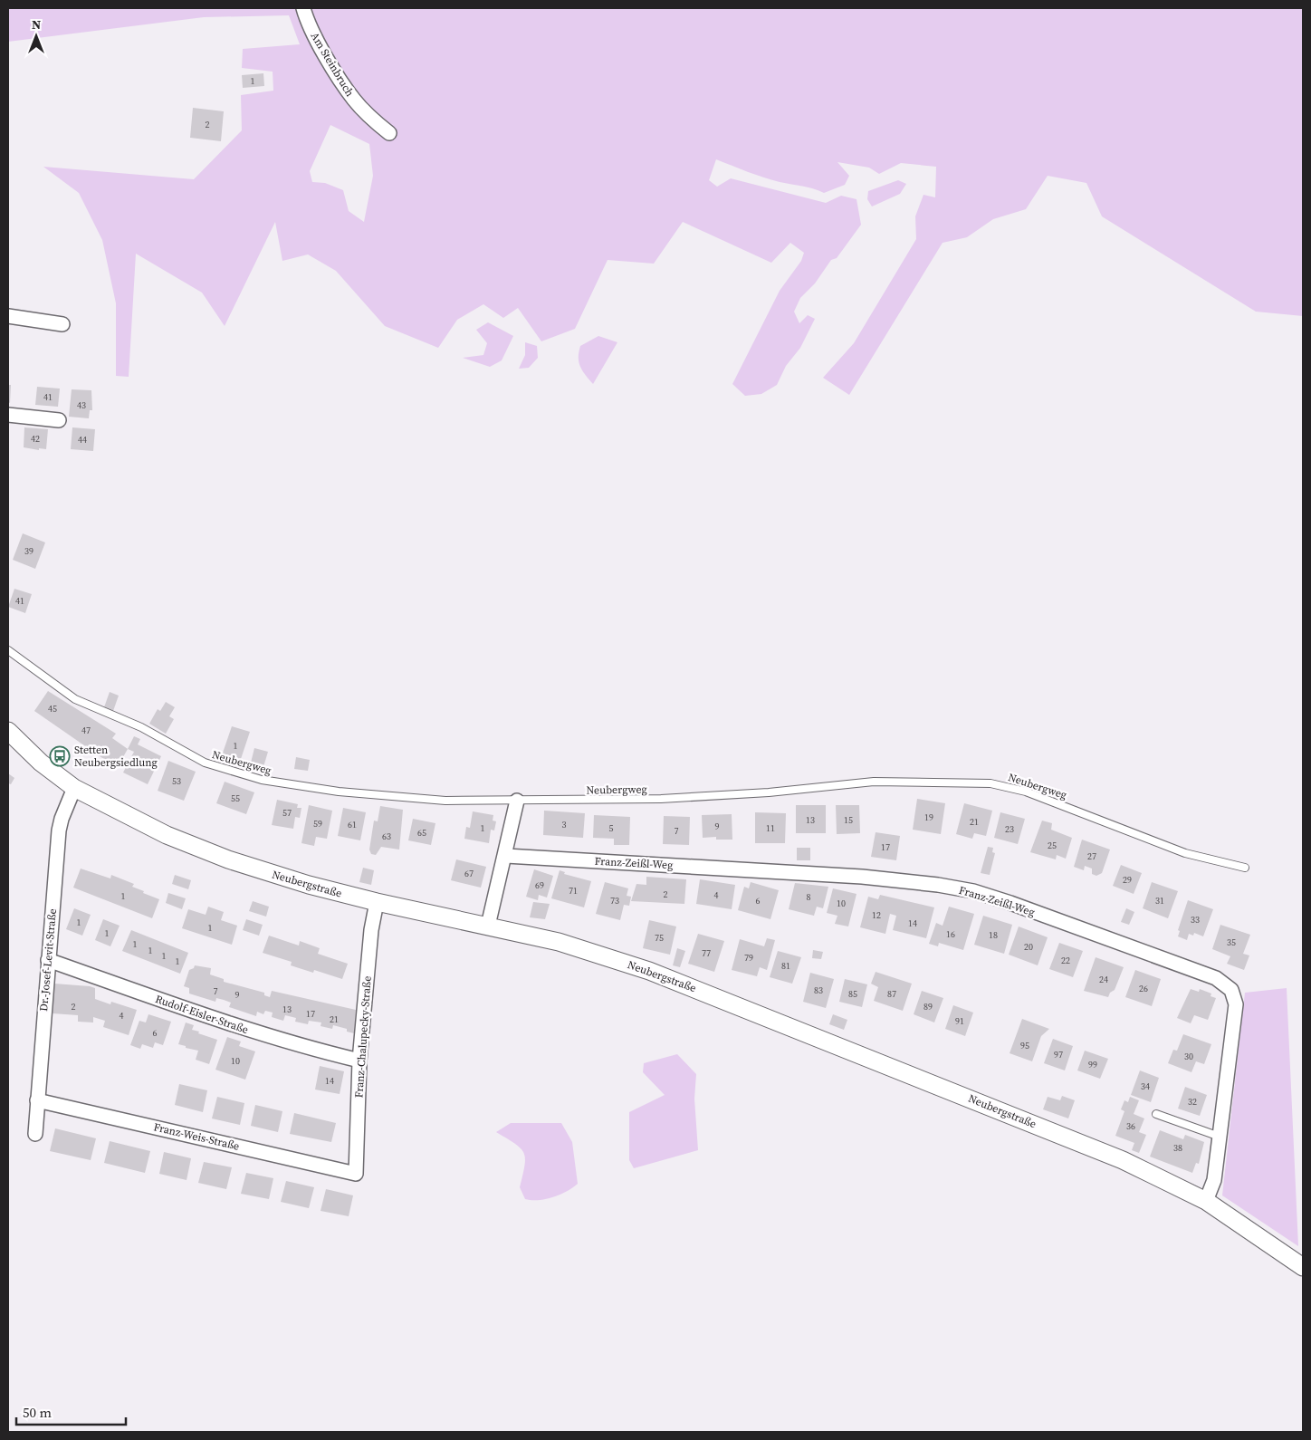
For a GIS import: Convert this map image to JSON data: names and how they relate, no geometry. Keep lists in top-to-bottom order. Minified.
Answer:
{"streets":{"street":["Am Steinbruch","Franz-Zeißl-Weg","Neubergstraße","Dr.-Josef-Levit-Straße","Rudolf-Eisler-Straße","Franz-Chalupecky-Straße","Franz-Weis-Straße"],"lane":["Neubergweg"]},"crossings":[["Franz-Zeißl-Weg","Neubergstraße"],["Neubergstraße","Dr.-Josef-Levit-Straße"],["Neubergstraße","Franz-Chalupecky-Straße"],["Dr.-Josef-Levit-Straße","Rudolf-Eisler-Straße"],["Dr.-Josef-Levit-Straße","Franz-Weis-Straße"],["Rudolf-Eisler-Straße","Franz-Chalupecky-Straße"],["Franz-Chalupecky-Straße","Franz-Weis-Straße"]],"places":{"bus stop":["Stetten Neubergsiedlung"]},"house_numbers":["1","2","41","43","42","44","39","41","45","47","1","53","55","57","19","13","15","21","59","61","3","9","1","5","11","23","7","65","63","25","17","27","67","29","69","71","2","4","1","8","73","6","31","10","12","33","1","14","1","1","16","18","75","35","1","20","1","77","1","79","22","1","81","24","26","83","7","85","87","9","2","89","13","17","4","21","91","6","95","97","30","10","99","14","34","32","36","38"],"scale_bar":"50 m","north":"top"}
